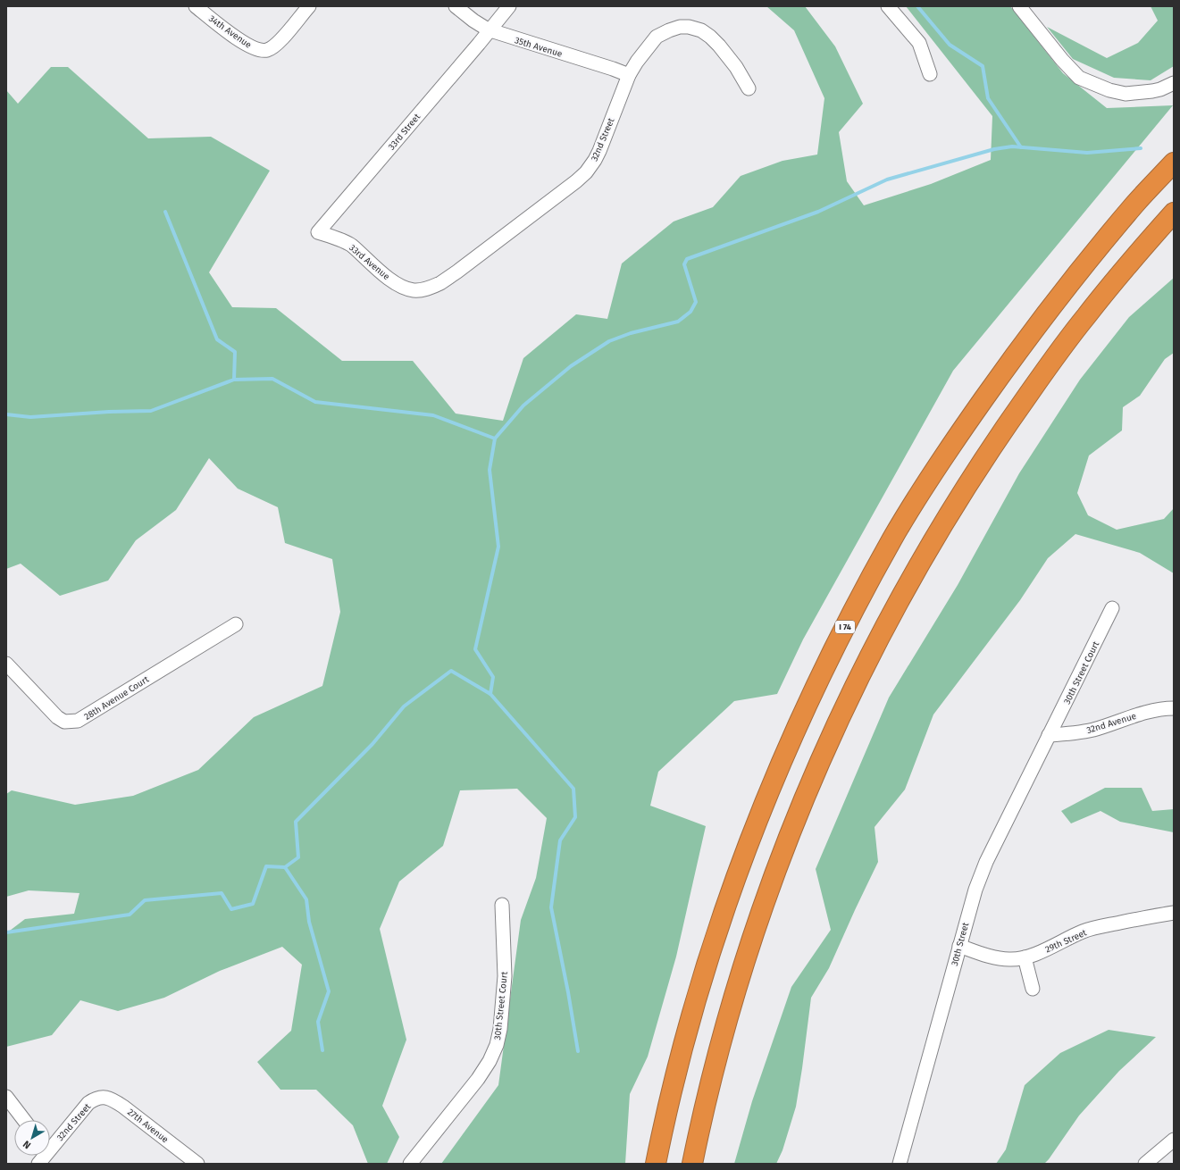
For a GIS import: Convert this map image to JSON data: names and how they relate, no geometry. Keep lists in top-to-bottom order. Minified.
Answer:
{"streets":{"highway":["I 74"],"street":["34th Avenue","35th Avenue","33rd Street","32nd Street","33rd Avenue","30th Street Court","28th Avenue Court","32nd Avenue","29th Street","30th Street","27th Avenue"]},"crossings":[["35th Avenue","33rd Street"],["35th Avenue","32nd Street"],["33rd Street","33rd Avenue"],["32nd Street","33rd Avenue"],["32nd Street","27th Avenue"],["30th Street Court","32nd Avenue"],["30th Street Court","30th Street"],["32nd Avenue","30th Street"],["29th Street","30th Street"]],"north":"bottom left"}
